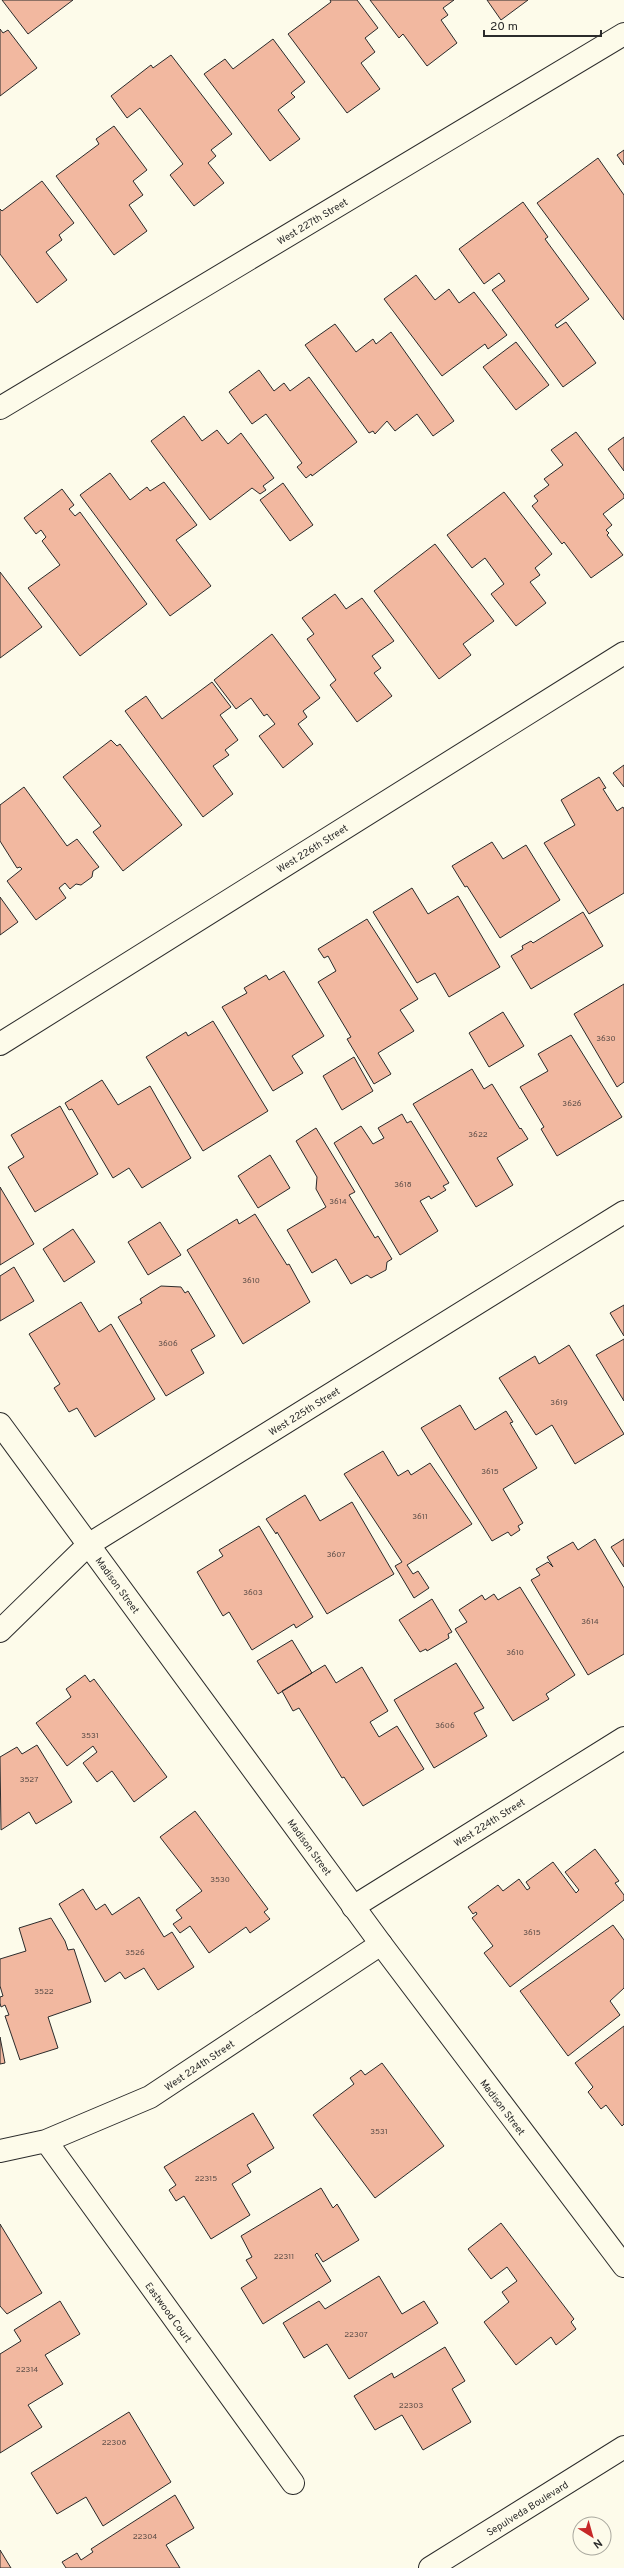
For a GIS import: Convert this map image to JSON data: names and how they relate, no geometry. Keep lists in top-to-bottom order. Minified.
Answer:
{"streets":{"street":["West 227th Street","West 226th Street","West 225th Street","Madison Street","West 224th Street","Eastwood Court","Sepulveda Boulevard"]},"crossings":[["West 225th Street","Madison Street"],["Madison Street","West 224th Street"],["West 224th Street","Eastwood Court"]],"house_numbers":["3630","3626","3622","3618","3614","3610","3606","3619","3615","3611","3607","3603","3614","3610","3606","3531","3527","3530","3615","3526","3522","3531","22315","22311","22307","22314","22303","22308","22304"],"scale_bar":"20 m","north":"bottom right"}
